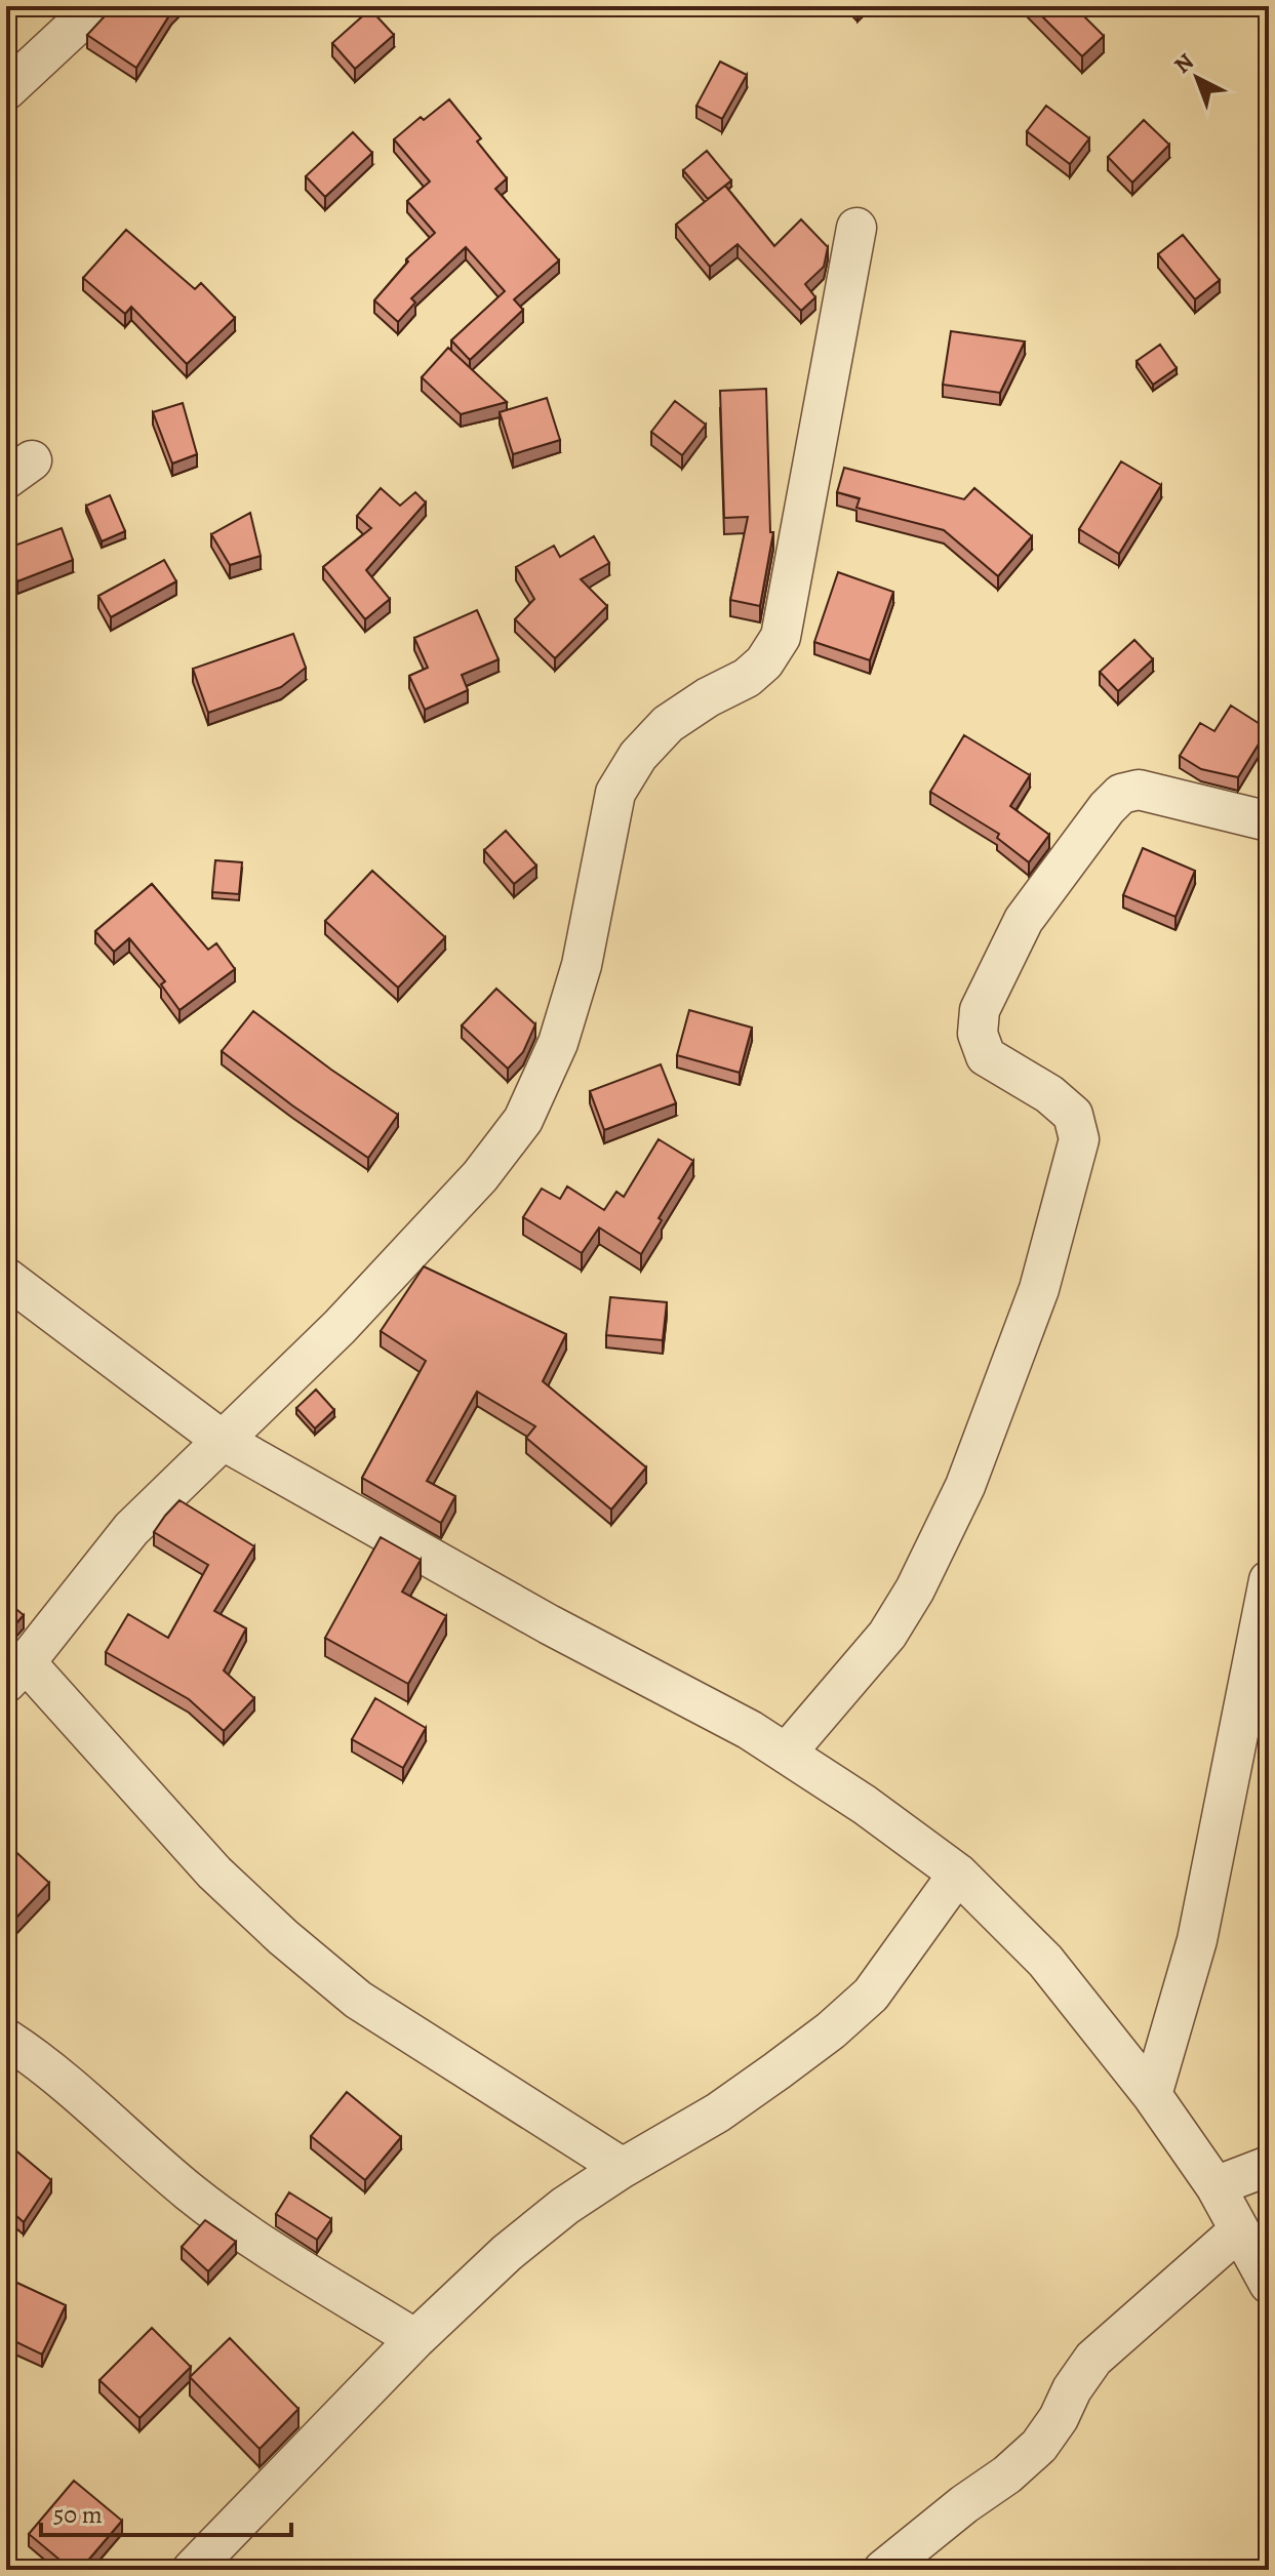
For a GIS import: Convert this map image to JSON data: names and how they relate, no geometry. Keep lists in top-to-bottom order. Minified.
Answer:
{"scale_bar":"50 m","north":"top left"}
